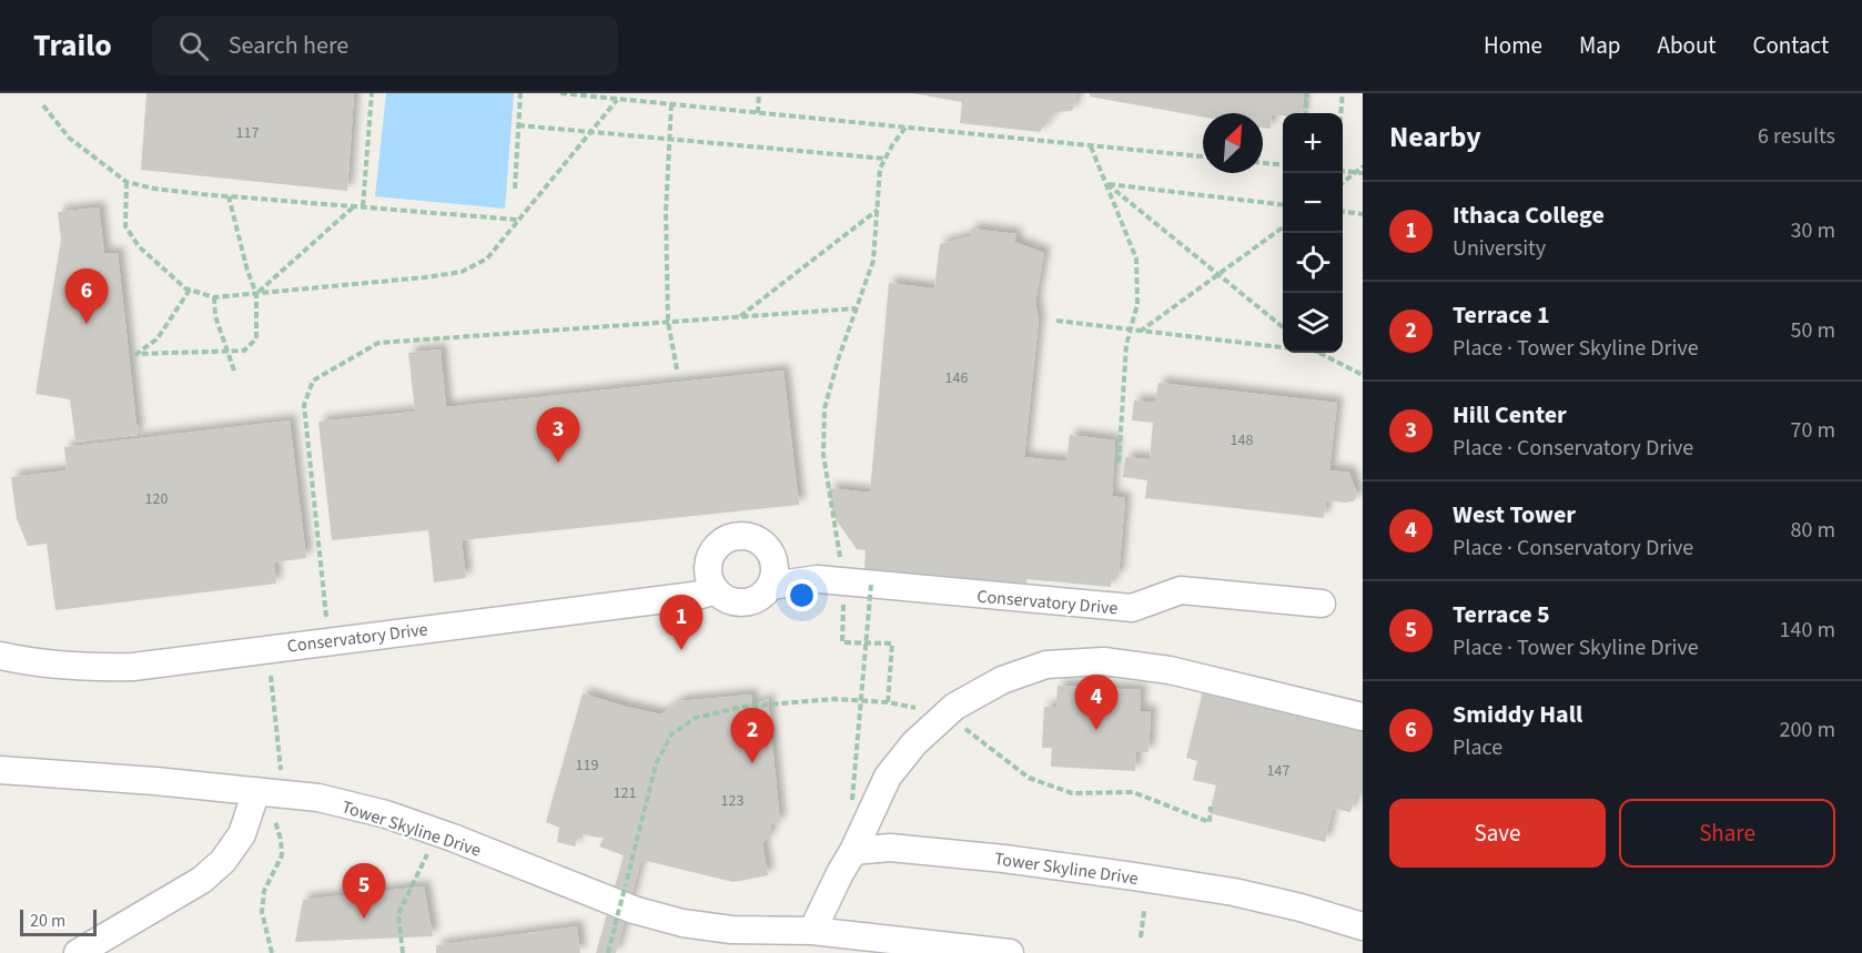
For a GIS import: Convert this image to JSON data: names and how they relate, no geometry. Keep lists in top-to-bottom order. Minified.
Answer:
{"streets":{"street":["Conservatory Drive","Tower Skyline Drive"]},"house_numbers":["117","146","148","120","119","147","121","123"],"scale_bar":"20 m","north":"top right","page":{"header":"Trailo","search":"Search here","nav":["Home","Map","About","Contact"],"heading":["Nearby","6 results"],"map_buttons":["+","−"],"list":[{"mark":"1","name":"Ithaca College","note":"University","value":"30 m"},{"mark":"2","name":"Terrace 1","note":"Place · Tower Skyline Drive","value":"50 m"},{"mark":"3","name":"Hill Center","note":"Place · Conservatory Drive","value":"70 m"},{"mark":"4","name":"West Tower","note":"Place · Conservatory Drive","value":"80 m"},{"mark":"5","name":"Terrace 5","note":"Place · Tower Skyline Drive","value":"140 m"},{"mark":"6","name":"Smiddy Hall","note":"Place","value":"200 m"}],"pins":["6","3","1","4","2","5"],"buttons":["Save","Share"],"scale":"20 m"}}
